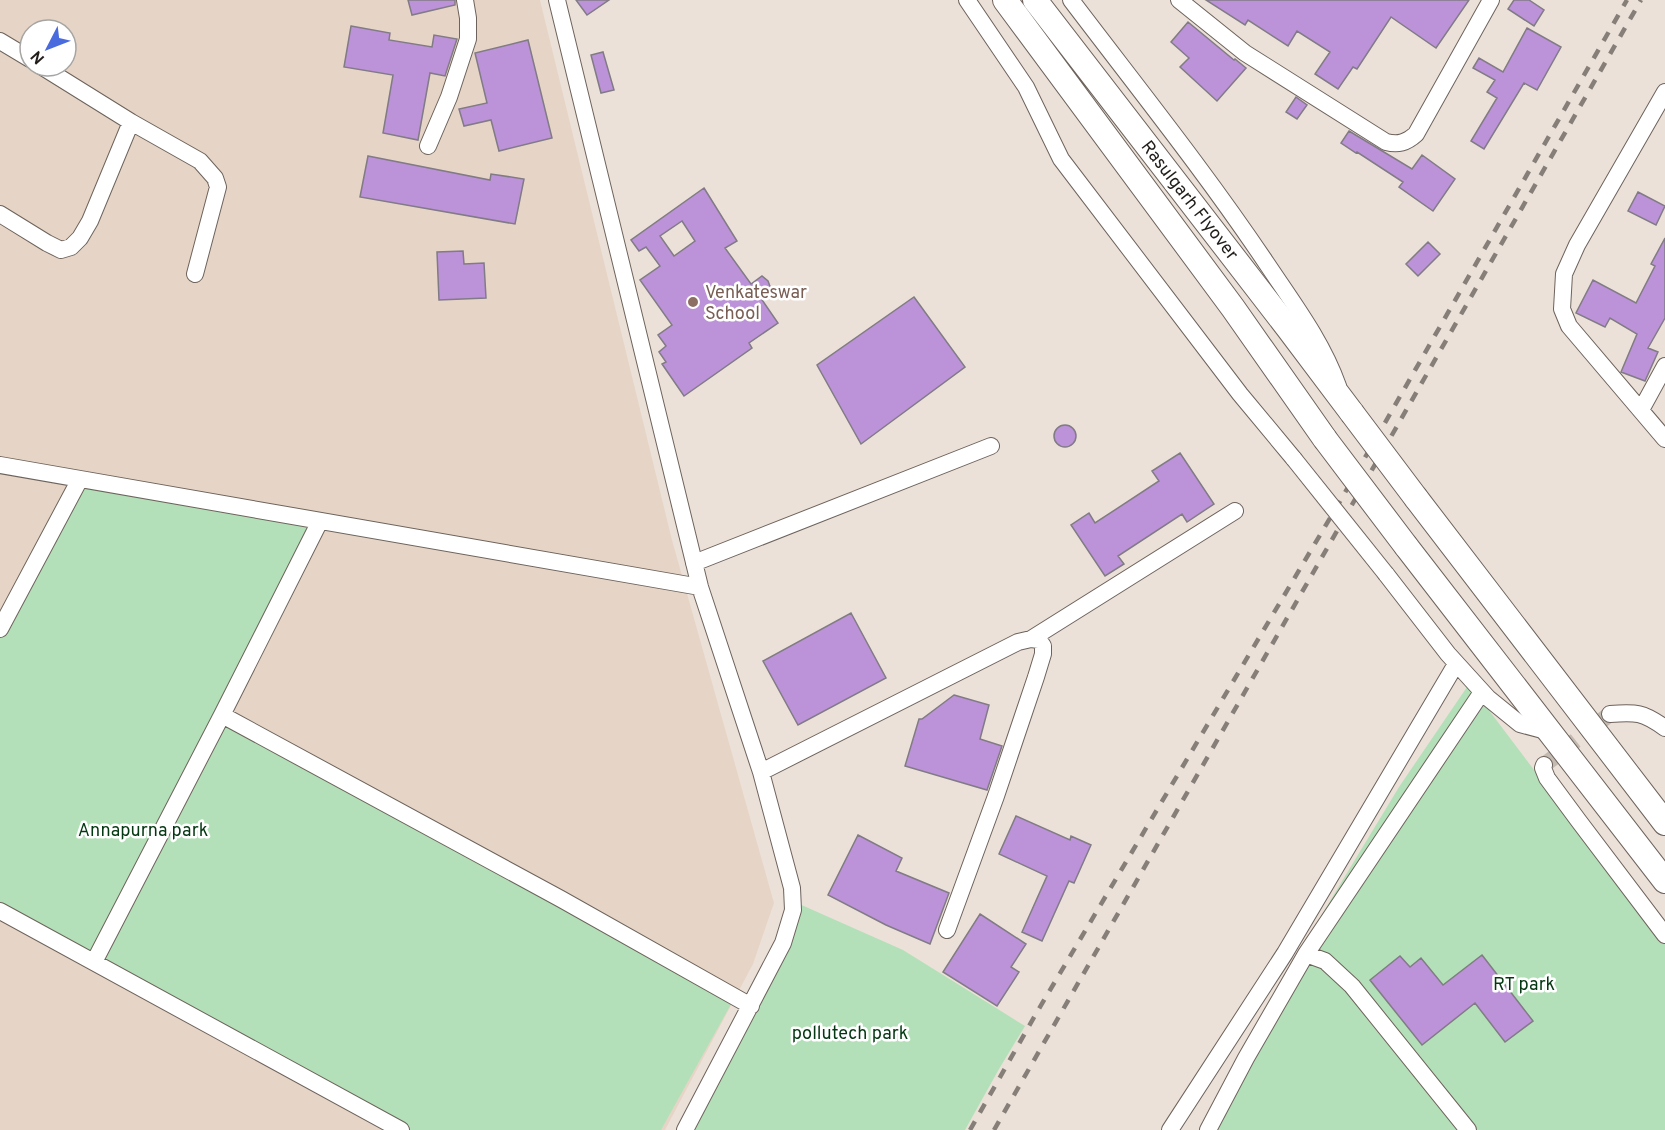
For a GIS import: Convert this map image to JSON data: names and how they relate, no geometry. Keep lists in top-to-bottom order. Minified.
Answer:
{"streets":{"highway":["Rasulgarh Flyover"]},"parks":["Annapurna park","RT park","pollutech park"],"places":["Venkateswar School"],"north":"bottom left"}
